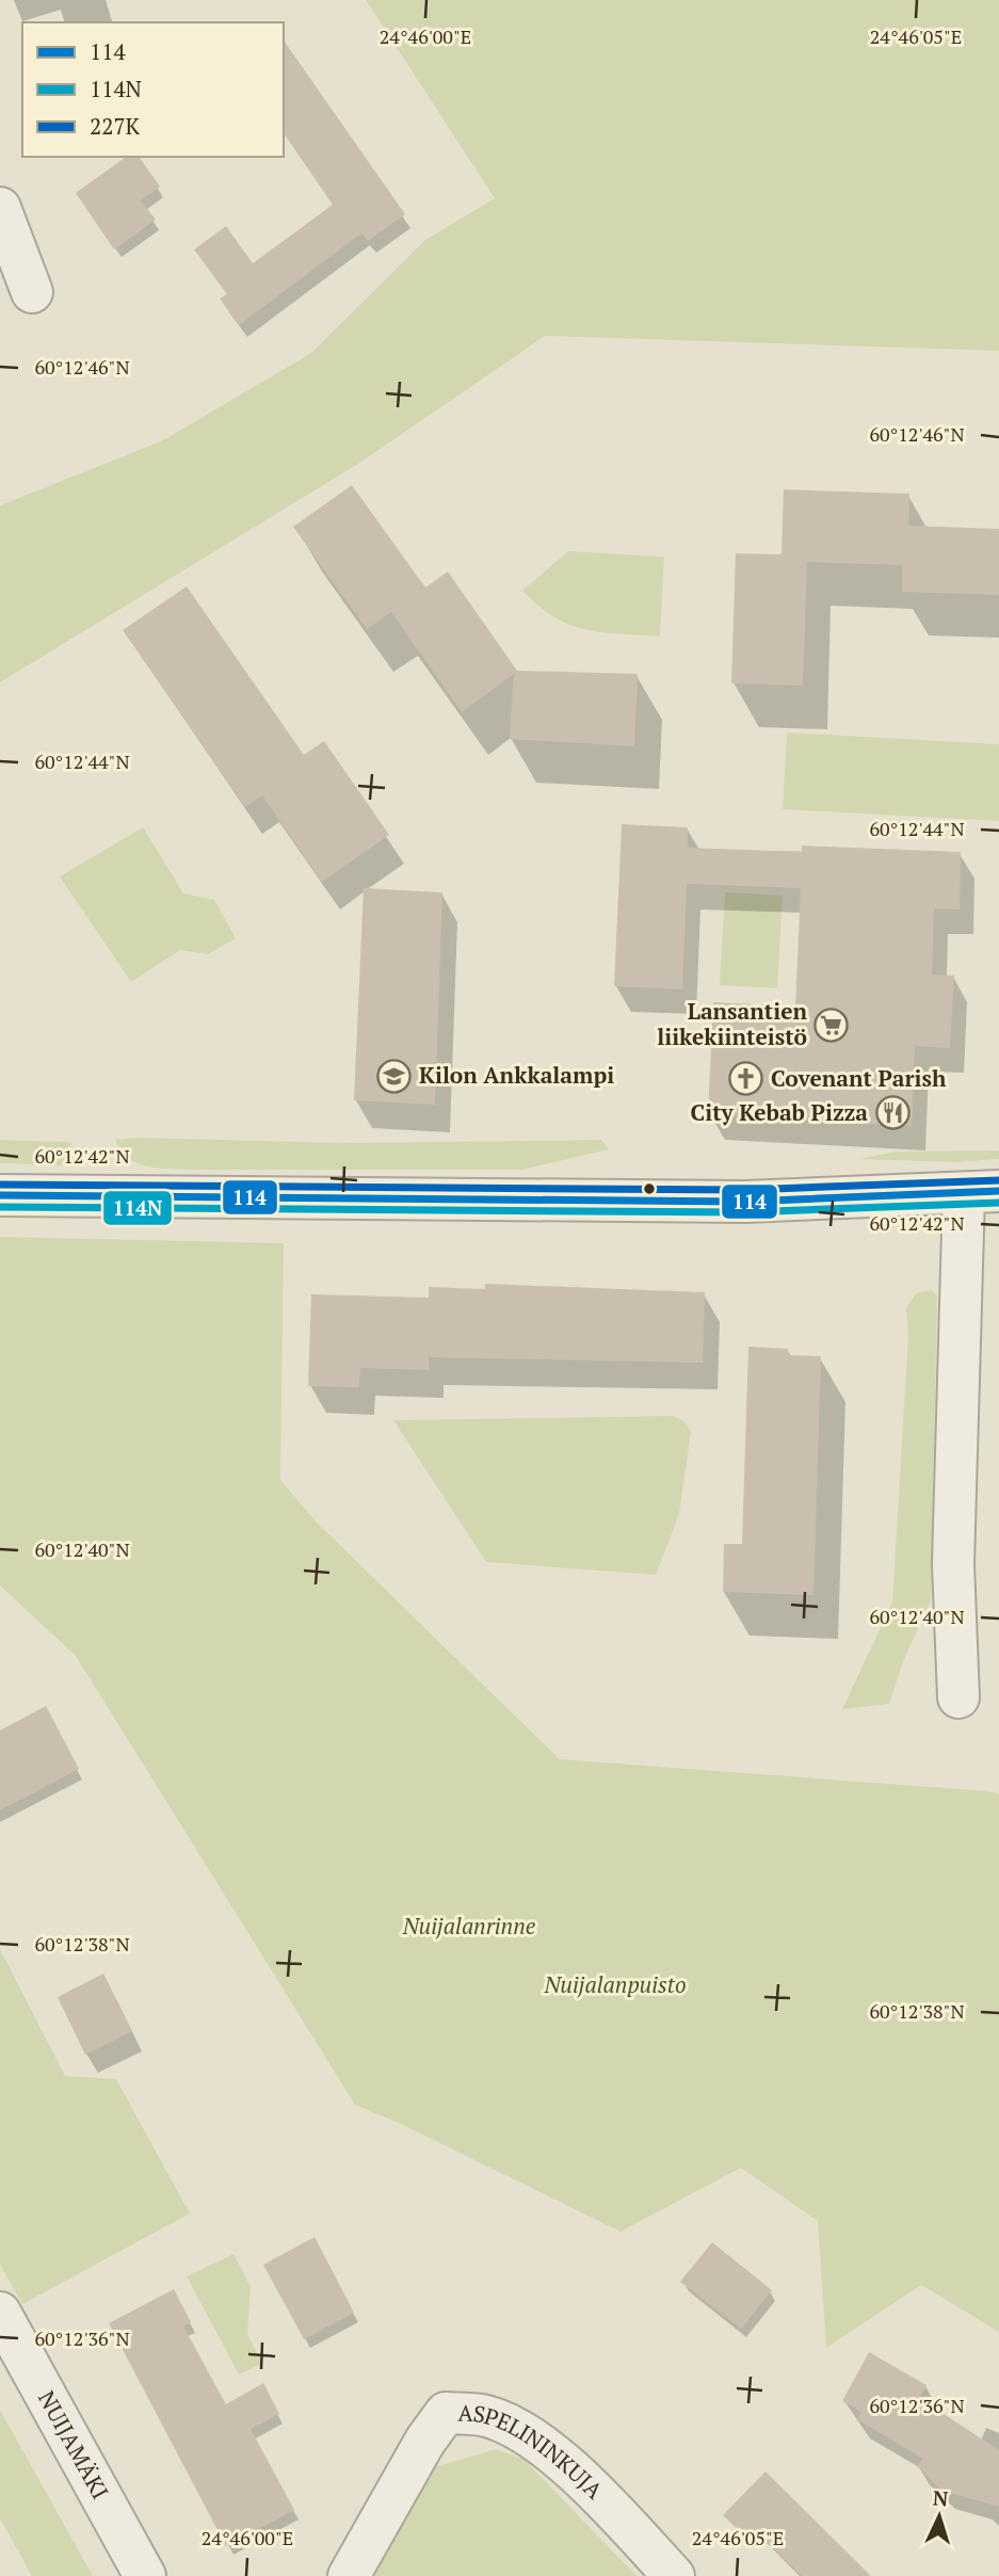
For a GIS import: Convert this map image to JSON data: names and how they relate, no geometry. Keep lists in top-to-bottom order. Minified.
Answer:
{"streets":{"street":["NUIJAMÄKI","ASPELININKUJA"]},"parks":["Nuijalanrinne","Nuijalanpuisto"],"places":{"supermarket":["Lansantien liikekiinteistö"],"school or university":["Kilon Ankkalampi"],"church":["Covenant Parish"],"restaurant":["City Kebab Pizza"]},"lines":["transit line 227K","transit line 114","transit line 114N"],"legend":["114","114N","227K"],"north":"top","coordinates":["24°46'00\"E","24°46'05\"E","60°12'46\"N","60°12'44\"N","60°12'42\"N","60°12'40\"N","60°12'38\"N","60°12'36\"N"]}
